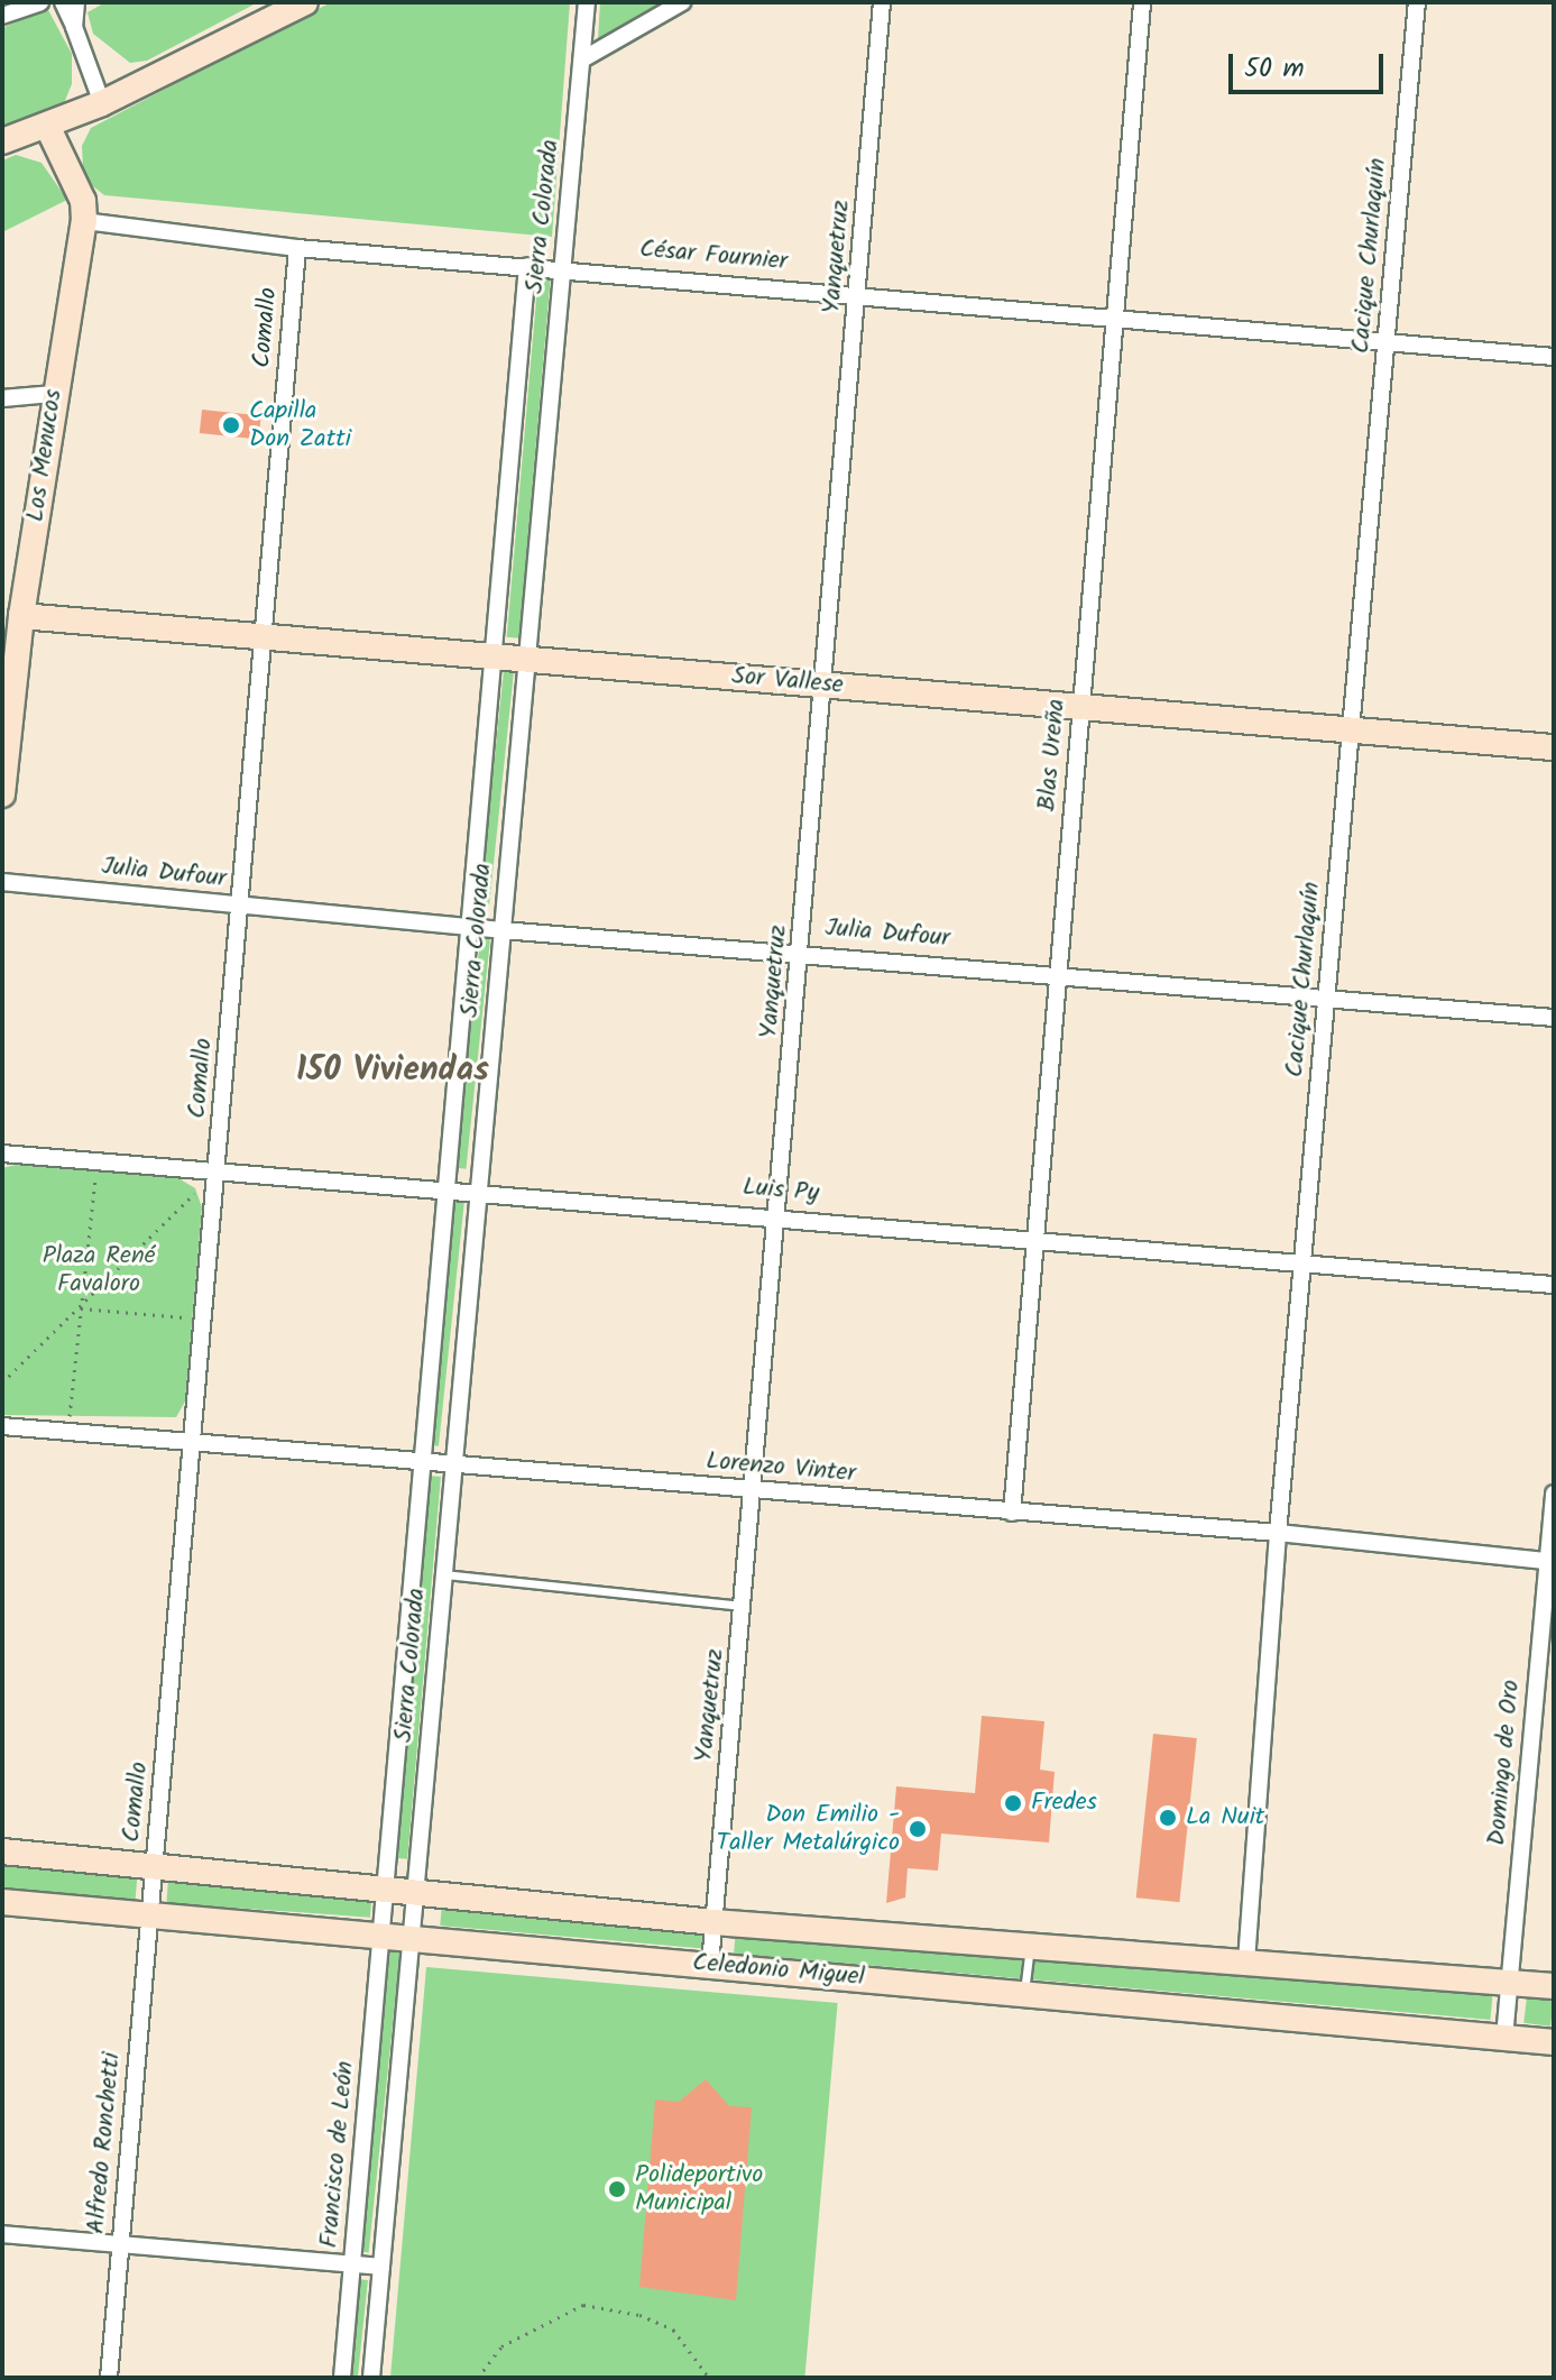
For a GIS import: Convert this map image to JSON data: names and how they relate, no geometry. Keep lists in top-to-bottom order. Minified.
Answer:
{"streets":{"street":["Sierra Colorada","César Fournier","Cacique Churlaquín","Yanquetruz","Comallo","Los Menucos","Sor Vallese","Blas Ureña","Julia Dufour","Luis Py","Lorenzo Vinter","Domingo de Oro","Celedonio Miguel","Alfredo Ronchetti","Francisco de León"]},"crossings":[["Sierra Colorada","César Fournier"],["Sierra Colorada","Sor Vallese"],["Sierra Colorada","Julia Dufour"],["Sierra Colorada","Luis Py"],["Sierra Colorada","Lorenzo Vinter"],["Sierra Colorada","Celedonio Miguel"],["Sierra Colorada","Francisco de León"],["César Fournier","Cacique Churlaquín"],["César Fournier","Yanquetruz"],["César Fournier","Comallo"],["César Fournier","Los Menucos"],["César Fournier","Blas Ureña"],["Cacique Churlaquín","Sor Vallese"],["Cacique Churlaquín","Julia Dufour"],["Cacique Churlaquín","Luis Py"],["Cacique Churlaquín","Lorenzo Vinter"],["Cacique Churlaquín","Celedonio Miguel"],["Yanquetruz","Sor Vallese"],["Yanquetruz","Julia Dufour"],["Yanquetruz","Luis Py"],["Yanquetruz","Lorenzo Vinter"],["Yanquetruz","Celedonio Miguel"],["Comallo","Sor Vallese"],["Comallo","Julia Dufour"],["Comallo","Luis Py"],["Comallo","Lorenzo Vinter"],["Comallo","Celedonio Miguel"],["Comallo","Alfredo Ronchetti"],["Los Menucos","Sor Vallese"],["Sor Vallese","Blas Ureña"],["Blas Ureña","Julia Dufour"],["Blas Ureña","Luis Py"],["Blas Ureña","Lorenzo Vinter"],["Lorenzo Vinter","Domingo de Oro"],["Domingo de Oro","Celedonio Miguel"],["Celedonio Miguel","Alfredo Ronchetti"],["Celedonio Miguel","Francisco de León"]],"districts":["150 Viviendas"],"parks":["Plaza René Favaloro"],"places":["Capilla Don Zatti","Fredes","La Nuit","Don Emilio - Taller Metalúrgico","Polideportivo Municipal"],"scale_bar":"50 m"}
